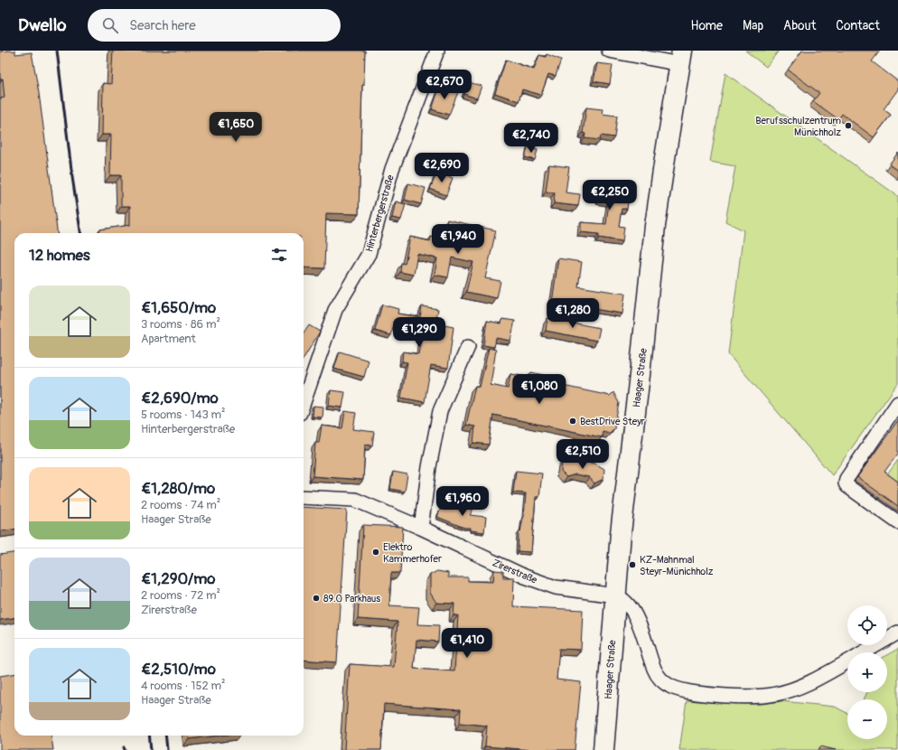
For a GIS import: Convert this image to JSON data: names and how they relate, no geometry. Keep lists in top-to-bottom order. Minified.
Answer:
{"streets":{"main road":["Haager Straße"],"street":["Hinterbergerstraße","Zirerstraße"]},"crossings":[["Haager Straße","Zirerstraße"]],"places":["Berufsschulzentrum Münichholz","BestDrive Steyr","Elektro Kammerhofer","KZ-Mahnmal Steyr-Münichholz","89.0 Parkhaus"],"page":{"header":"Dwello","search":"Search here","nav":["Home","Map","About","Contact"],"price":["€2,670","€1,650","€2,740","€2,690","€2,250","€1,940","€1,280","€1,290","€1,080","€2,510","€1,960","€1,410"],"heading":"12 homes","list":[{"name":"€1,650/mo","note":"3 rooms · 86 m² · Apartment"},{"name":"€2,690/mo","note":"5 rooms · 143 m² · Hinterbergerstraße"},{"name":"€1,280/mo","note":"2 rooms · 74 m² · Haager Straße"},{"name":"€1,290/mo","note":"2 rooms · 72 m² · Zirerstraße"},{"name":"€2,510/mo","note":"4 rooms · 152 m² · Haager Straße"}],"map_buttons":["+","−"]}}
